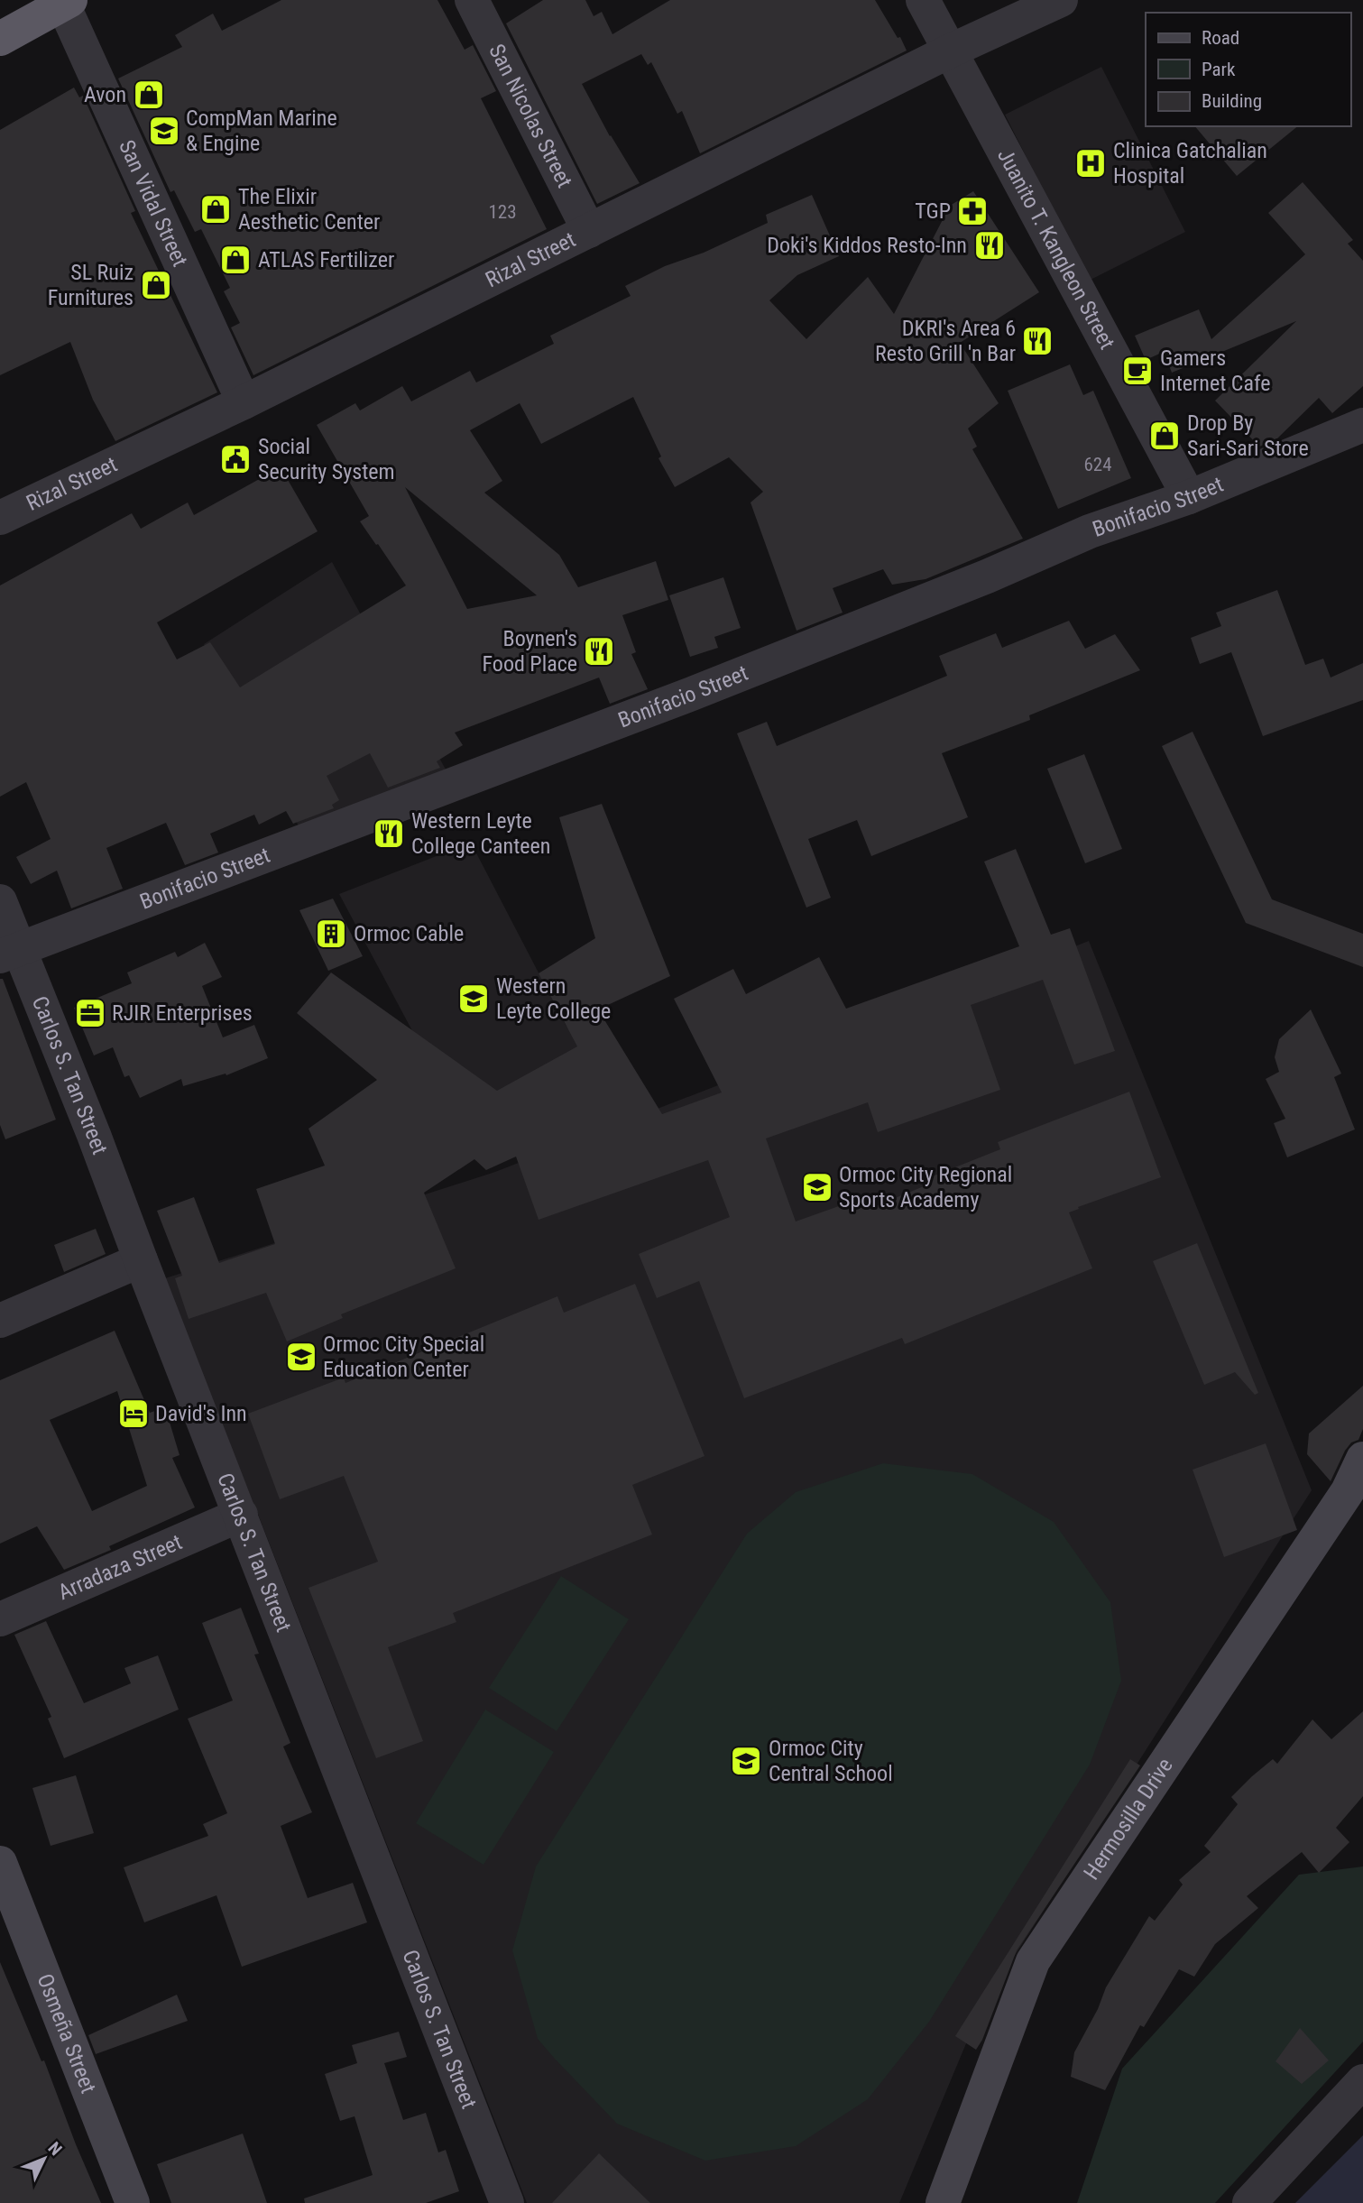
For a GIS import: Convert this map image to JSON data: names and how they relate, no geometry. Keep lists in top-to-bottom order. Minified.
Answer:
{"streets":{"main road":["Hermosilla Drive","Osmeña Street"],"street":["San Nicolas Street","San Vidal Street","Juanito T. Kangleon Street","Rizal Street","Bonifacio Street","Carlos S. Tan Street","Arradaza Street"]},"crossings":[["San Nicolas Street","Rizal Street"],["San Vidal Street","Rizal Street"],["Juanito T. Kangleon Street","Rizal Street"],["Juanito T. Kangleon Street","Bonifacio Street"],["Bonifacio Street","Carlos S. Tan Street"],["Carlos S. Tan Street","Arradaza Street"]],"places":{"shop":["Avon","The Elixir Aesthetic Center","ATLAS Fertilizer","SL Ruiz Furnitures","Drop By Sari-Sari Store"],"school or university":["CompMan Marine & Engine","Western Leyte College","Ormoc City Regional Sports Academy","Ormoc City Special Education Center","Ormoc City Central School"],"hospital":["Clinica Gatchalian Hospital"],"pharmacy":["TGP"],"restaurant":["Doki's Kiddos Resto-Inn","DKRI's Area 6 Resto Grill 'n Bar","Boynen's Food Place","Western Leyte College Canteen"],"cafe":["Gamers Internet Cafe"],"public building":["Social Security System"],"building":["Ormoc Cable"],"office":["RJIR Enterprises"],"hotel":["David's Inn"]},"house_numbers":["123","624"],"legend":["Road","Park","Building"],"north":"top right"}
